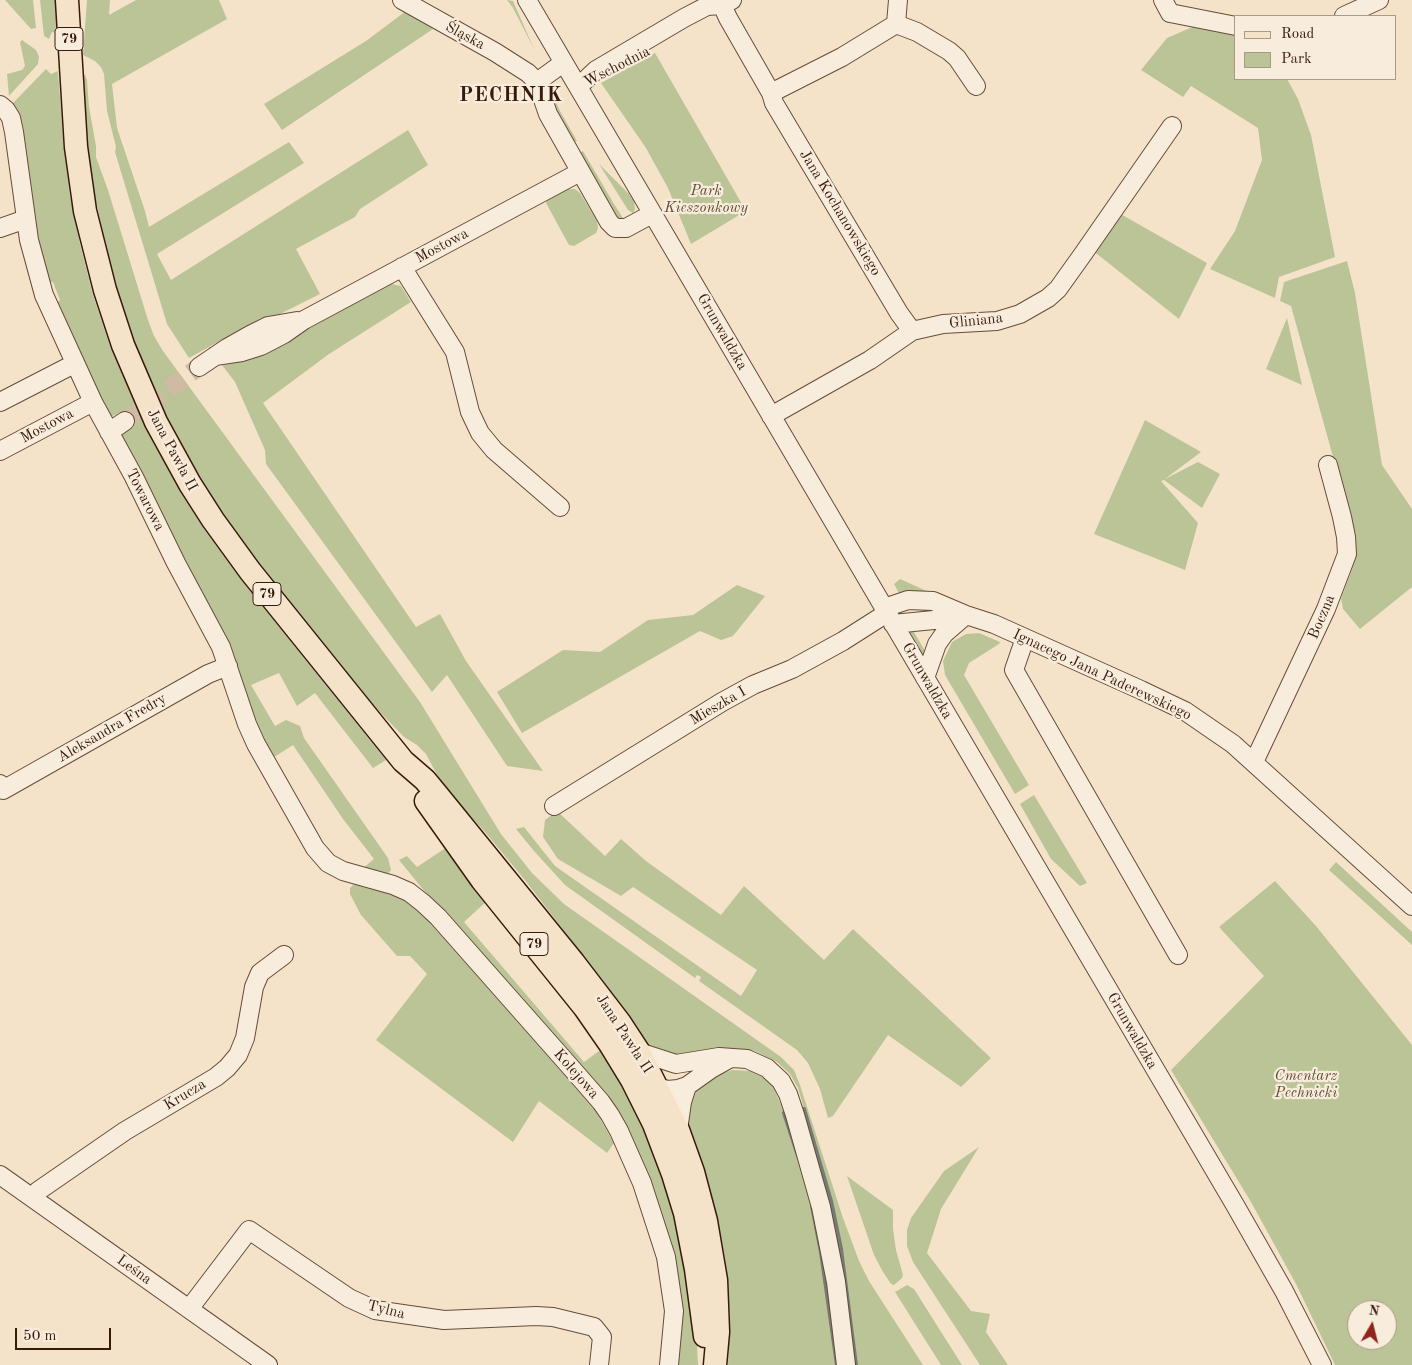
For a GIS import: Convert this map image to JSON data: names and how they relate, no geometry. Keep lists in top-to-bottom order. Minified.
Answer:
{"streets":{"main road":["79","Jana Pawła II"],"street":["Śląska","Wschodnia","Jana Kochanowskiego","Mostowa","Gliniana","Grunwaldzka","Towarowa","Boczna","Ignacego Jana Paderewskiego","Mieszka I","Aleksandra Fredry","Kolejowa","Krucza","Leśna","Tylna"]},"crossings":[["Wschodnia","Jana Kochanowskiego"],["Wschodnia","Grunwaldzka"],["Jana Kochanowskiego","Gliniana"],["Mostowa","Towarowa"],["Gliniana","Grunwaldzka"],["Grunwaldzka","Ignacego Jana Paderewskiego"],["Grunwaldzka","Mieszka I"],["Towarowa","Aleksandra Fredry"],["Towarowa","Kolejowa"],["Boczna","Ignacego Jana Paderewskiego"],["Ignacego Jana Paderewskiego","Mieszka I"],["Krucza","Leśna"],["Leśna","Tylna"]],"districts":["PECHNIK"],"parks":["Park Kieszonkowy","Cmentarz Pechnicki"],"legend":["Road","Park"],"scale_bar":"50 m","north":"top"}
